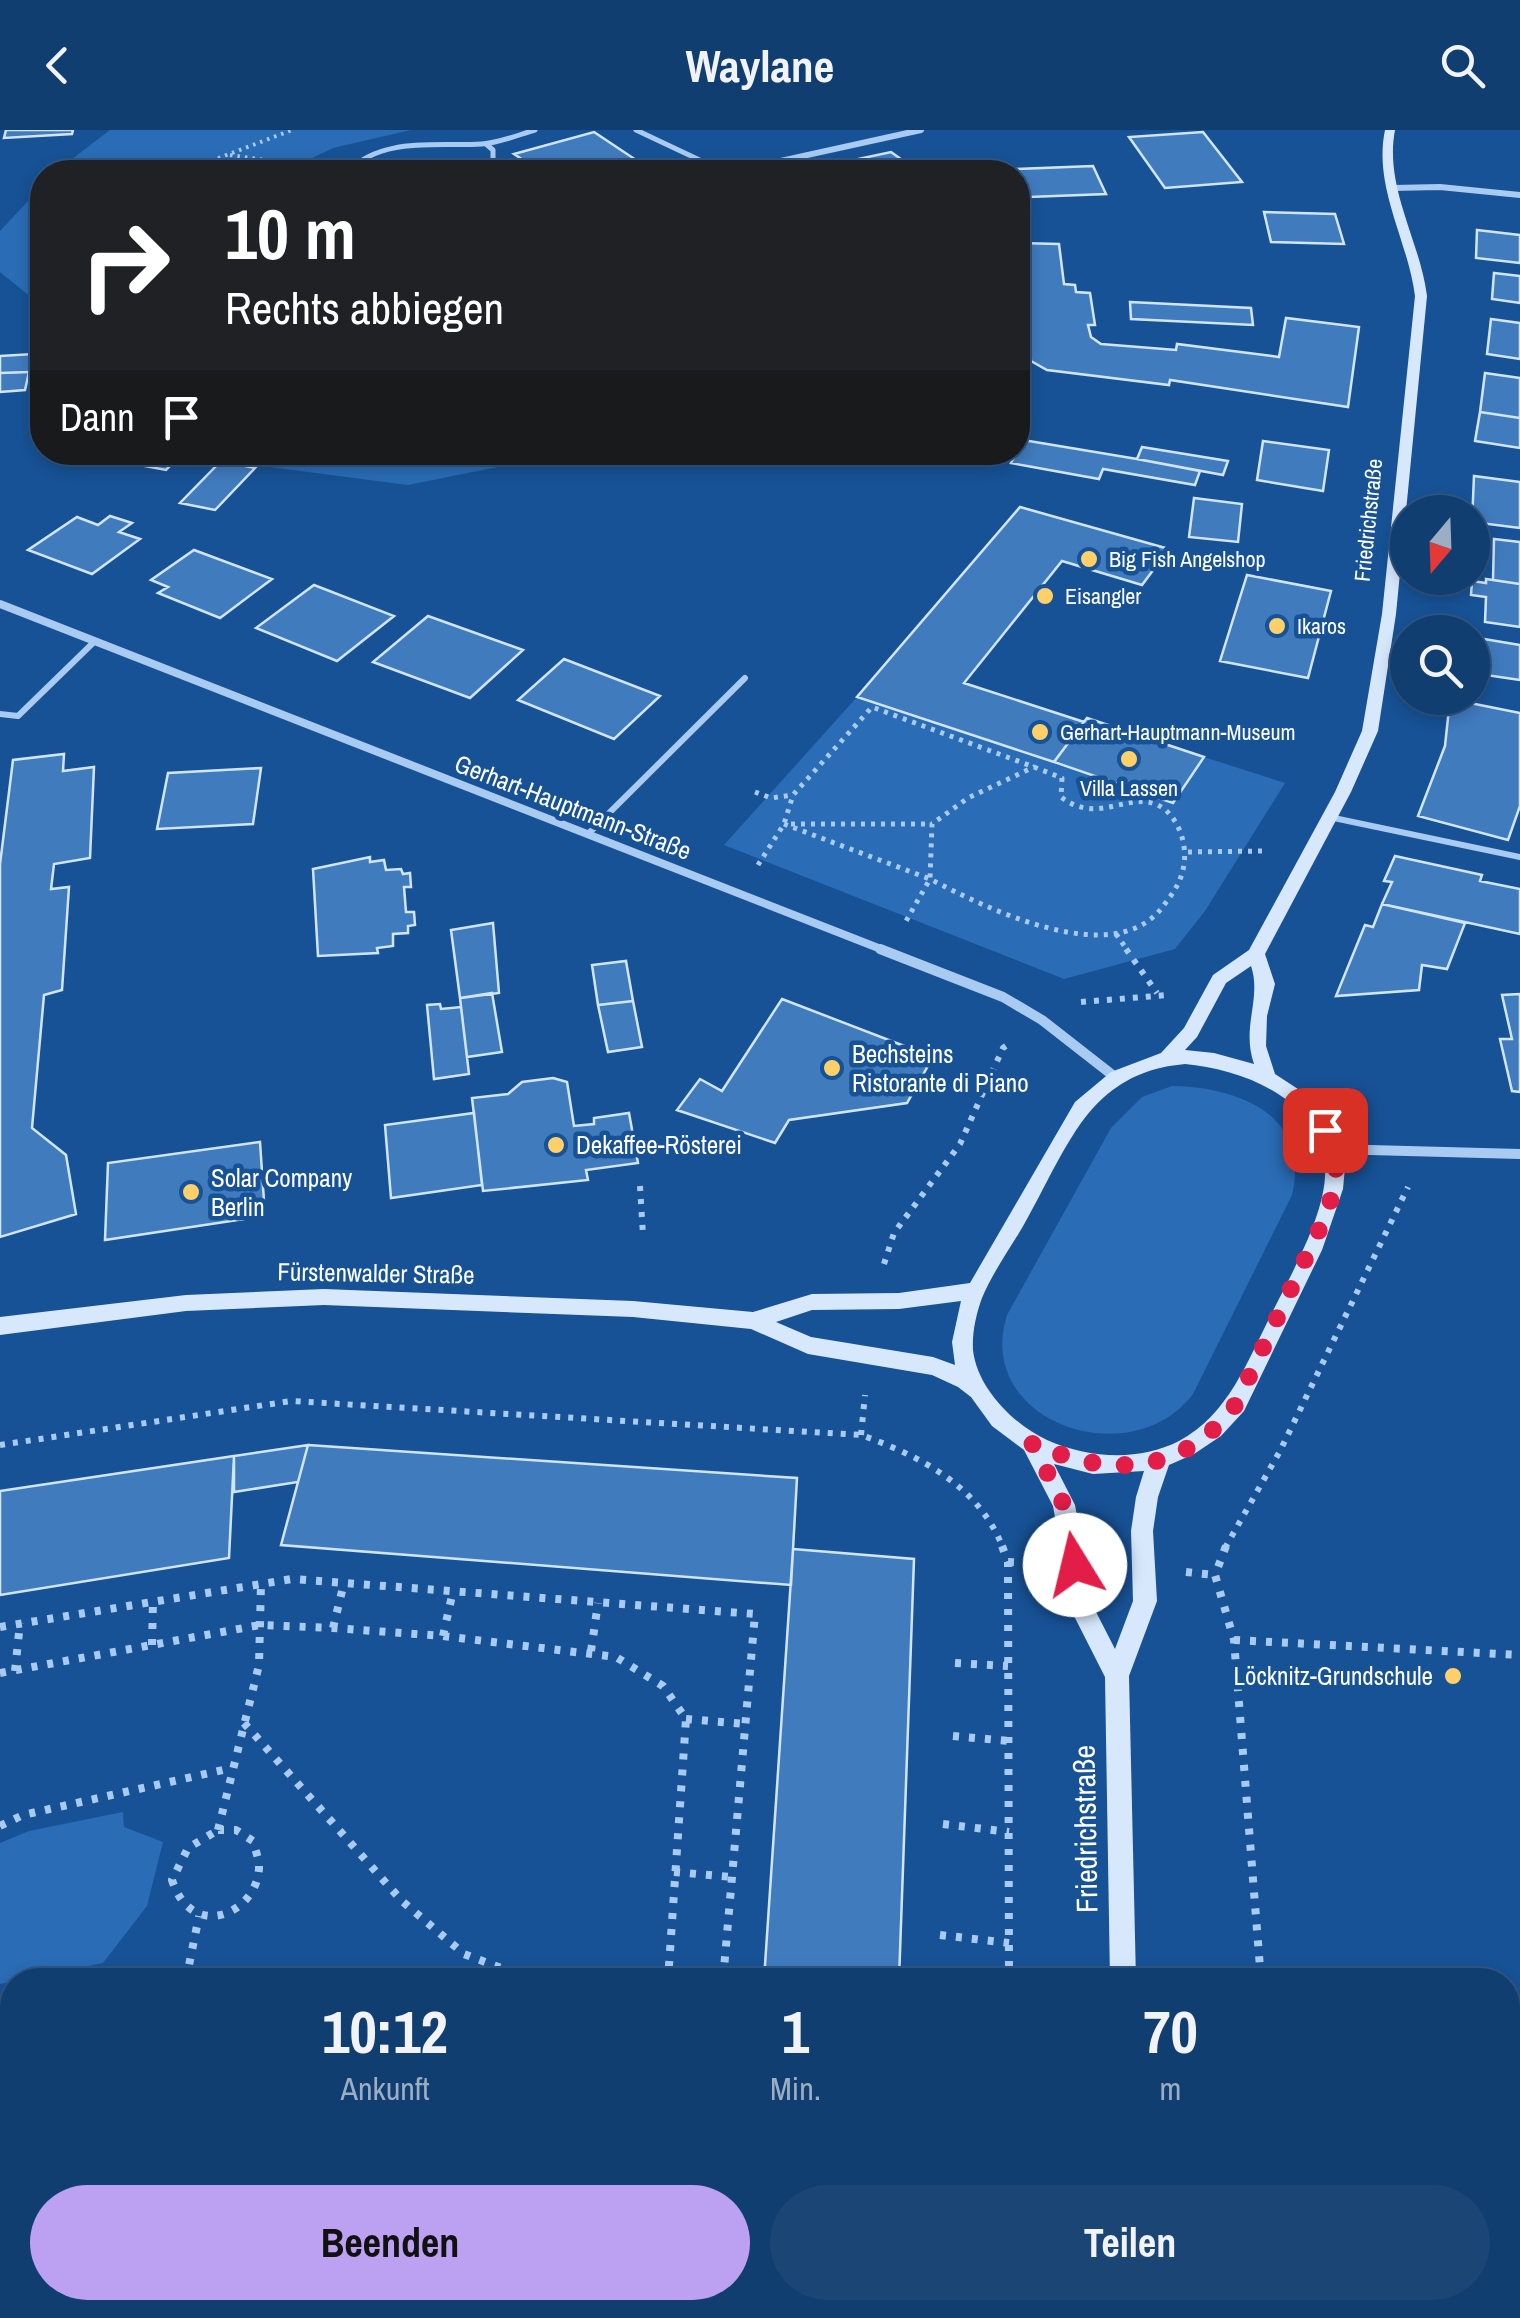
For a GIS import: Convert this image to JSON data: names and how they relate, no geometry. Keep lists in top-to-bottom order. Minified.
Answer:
{"streets":{"main road":["Friedrichstraße","Fürstenwalder Straße"],"street":["Gerhart-Hauptmann-Straße"]},"places":["Big Fish Angelshop","Eisangler","Ikaros","Gerhart-Hauptmann-Museum","Villa Lassen","Bechsteins Ristorante di Piano","Dekaffee-Rösterei","Solar Company Berlin","Löcknitz-Grundschule"],"north":"bottom","page":{"header":"Waylane","turn":["10 m","Rechts abbiegen"],"then":"Dann","eta":["10:12","Ankunft","1","Min.","70","m"],"buttons":["Beenden","Teilen"]}}
